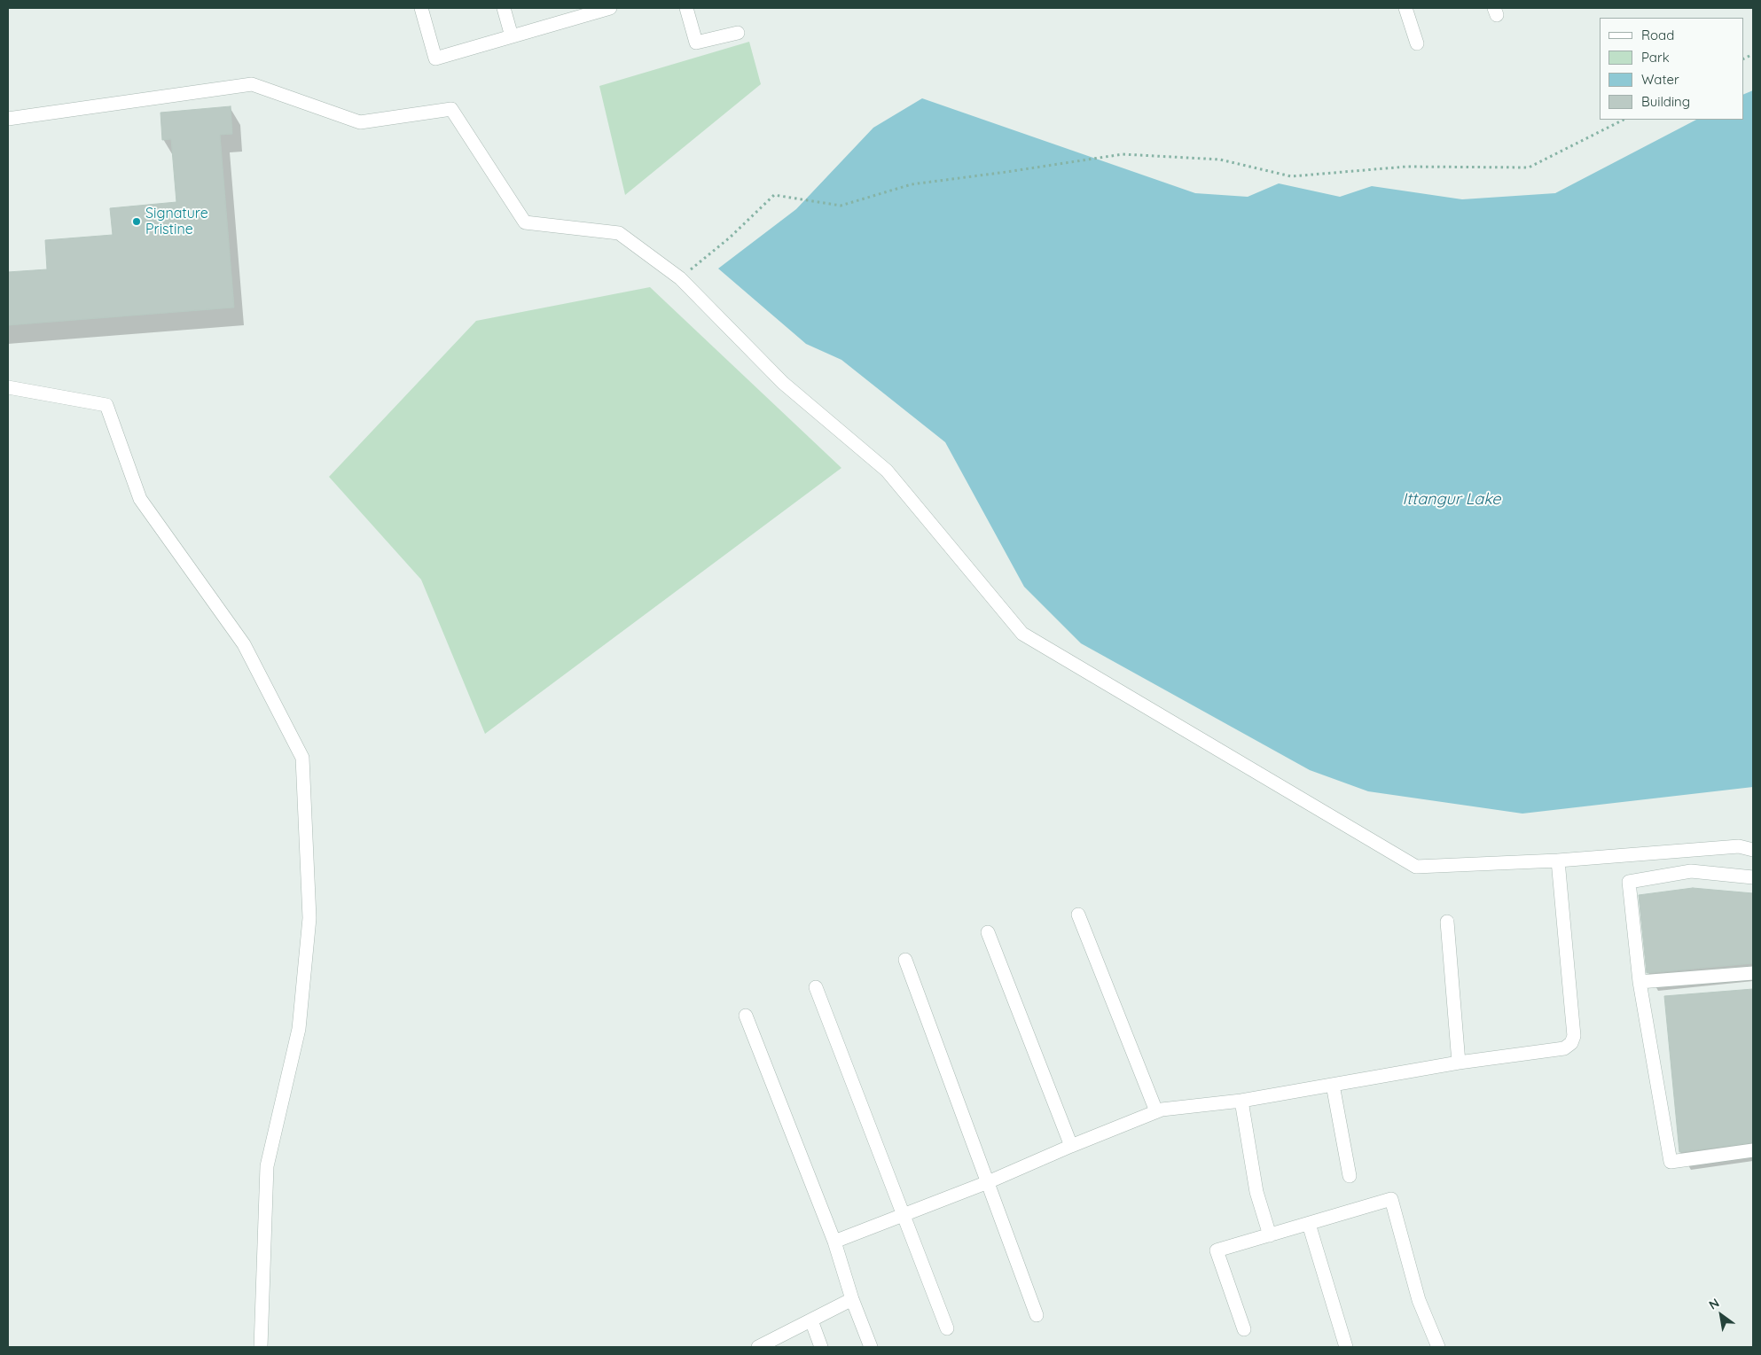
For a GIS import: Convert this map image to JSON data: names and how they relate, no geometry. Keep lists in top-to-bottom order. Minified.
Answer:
{"water":["Ittangur Lake"],"places":["Signature Pristine"],"legend":["Road","Park","Water","Building"],"north":"top left"}
